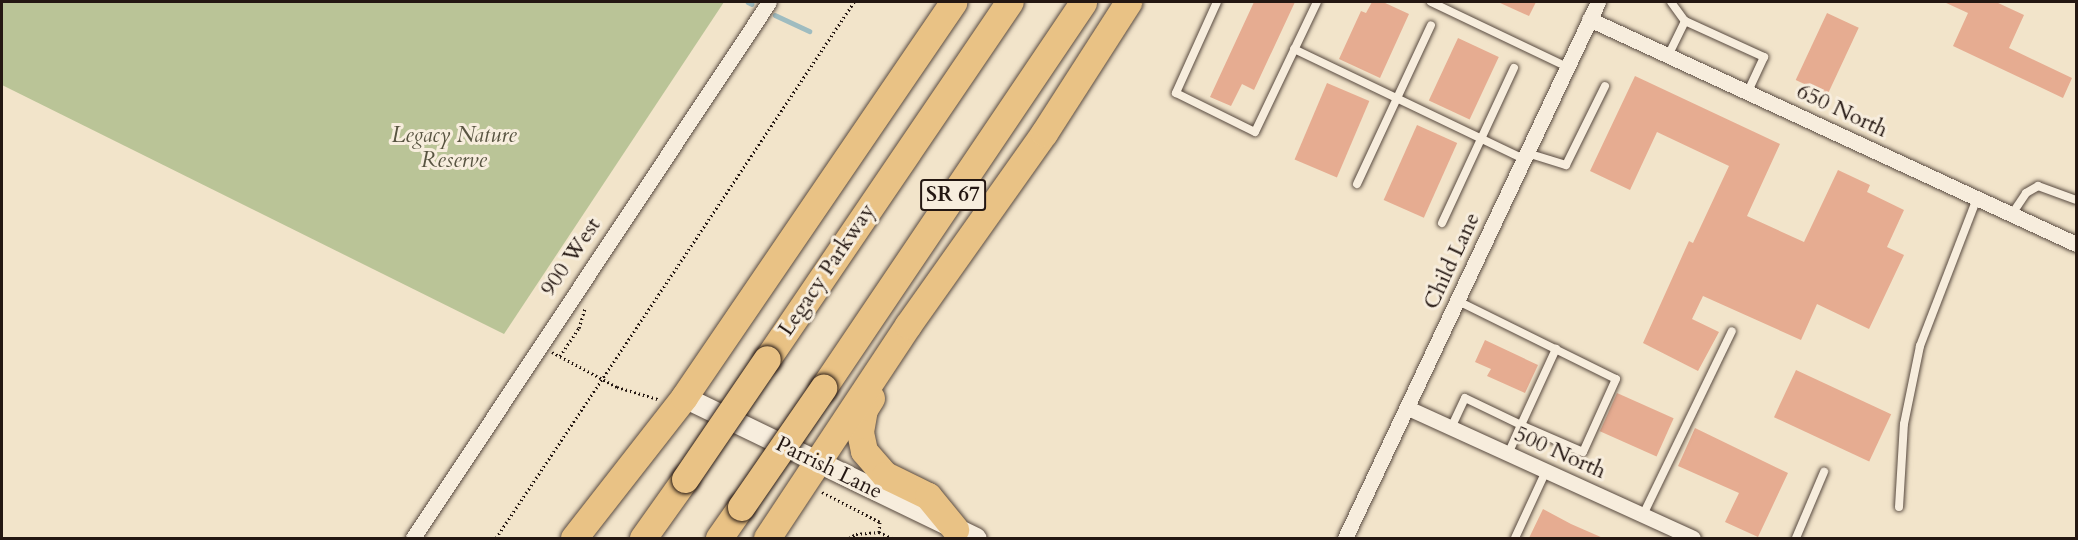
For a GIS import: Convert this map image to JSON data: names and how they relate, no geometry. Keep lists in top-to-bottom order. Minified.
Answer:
{"streets":{"highway":["SR 67","Legacy Parkway"],"main road":["Parrish Lane"],"street":["650 North","900 West","Child Lane","500 North"]},"crossings":[["650 North","Child Lane"],["Child Lane","500 North"]],"parks":["Legacy Nature Reserve"]}
